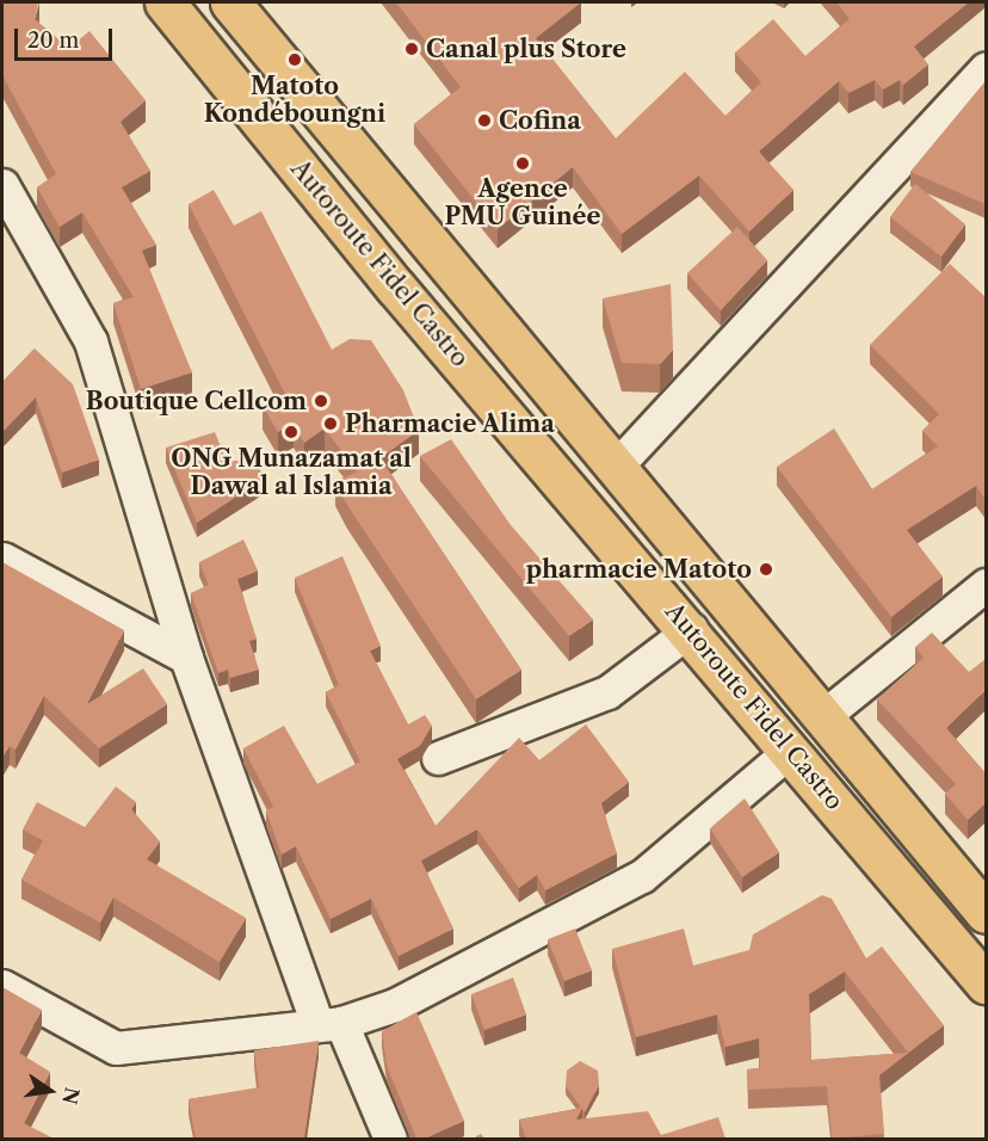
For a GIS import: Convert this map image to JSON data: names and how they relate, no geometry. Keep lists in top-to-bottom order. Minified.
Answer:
{"streets":{"highway":["Autoroute Fidel Castro"]},"places":["Canal plus Store","Matoto Kondéboungni","Cofina","Agence PMU Guinée","Boutique Cellcom","Pharmacie Alima","ONG Munazamat al Dawal al Islamia","pharmacie Matoto"],"scale_bar":"20 m","north":"right"}
